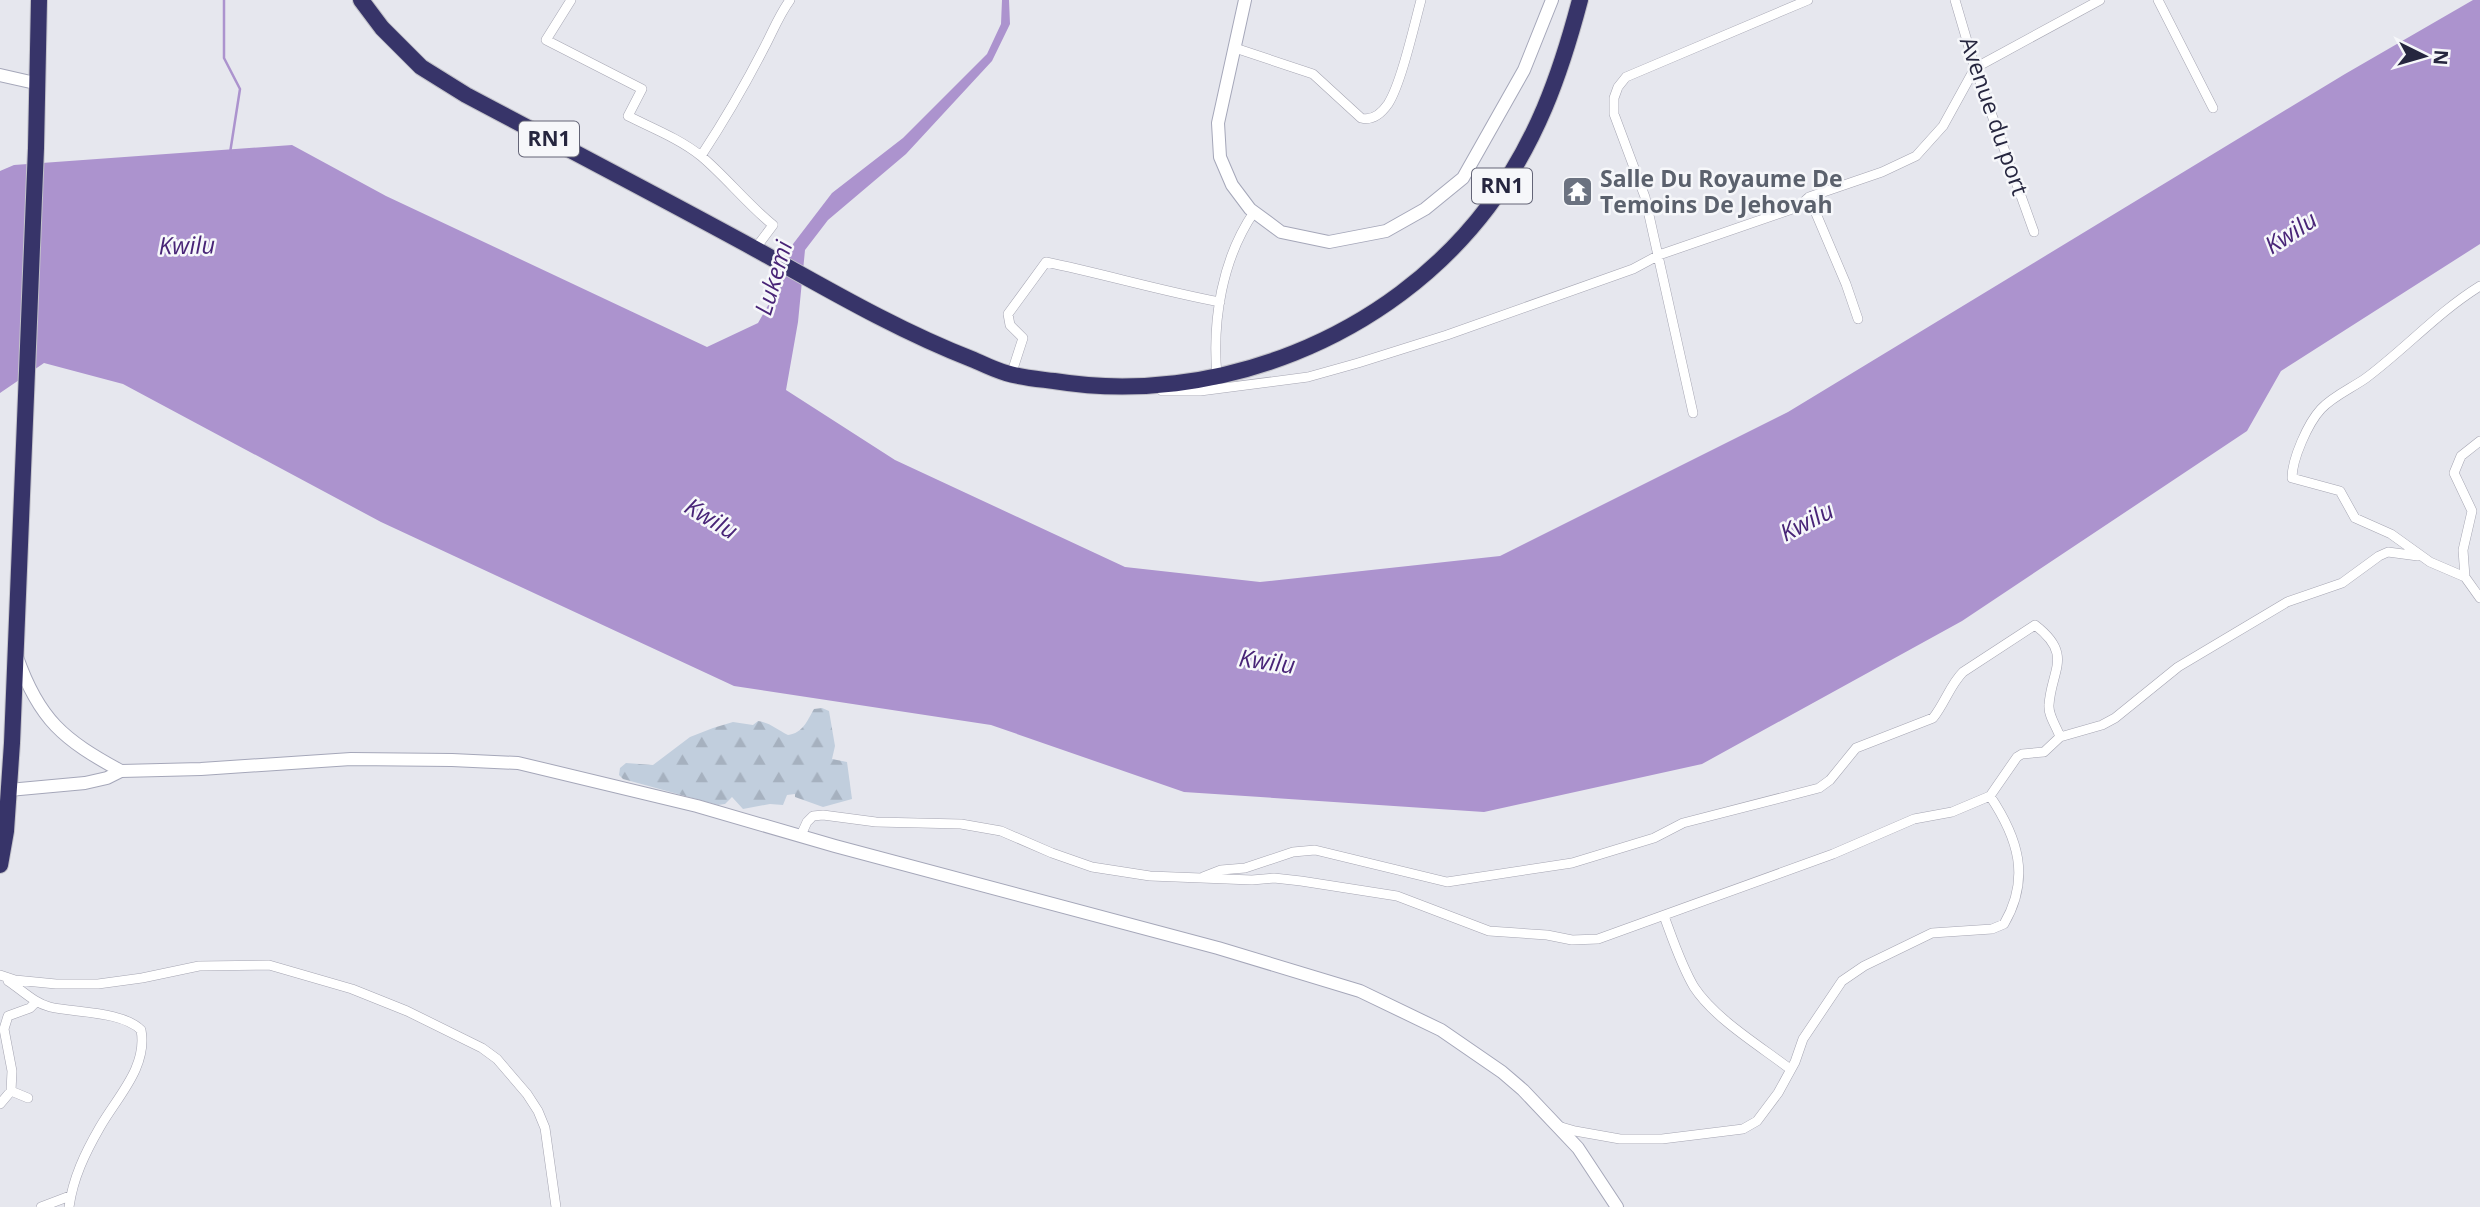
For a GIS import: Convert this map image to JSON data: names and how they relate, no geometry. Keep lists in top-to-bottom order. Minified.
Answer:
{"streets":{"highway":["RN1"],"street":["Avenue du port"]},"water":["Kwilu","Lukemi"],"places":{"temple":["Salle Du Royaume De Temoins De Jehovah"]},"north":"right"}
